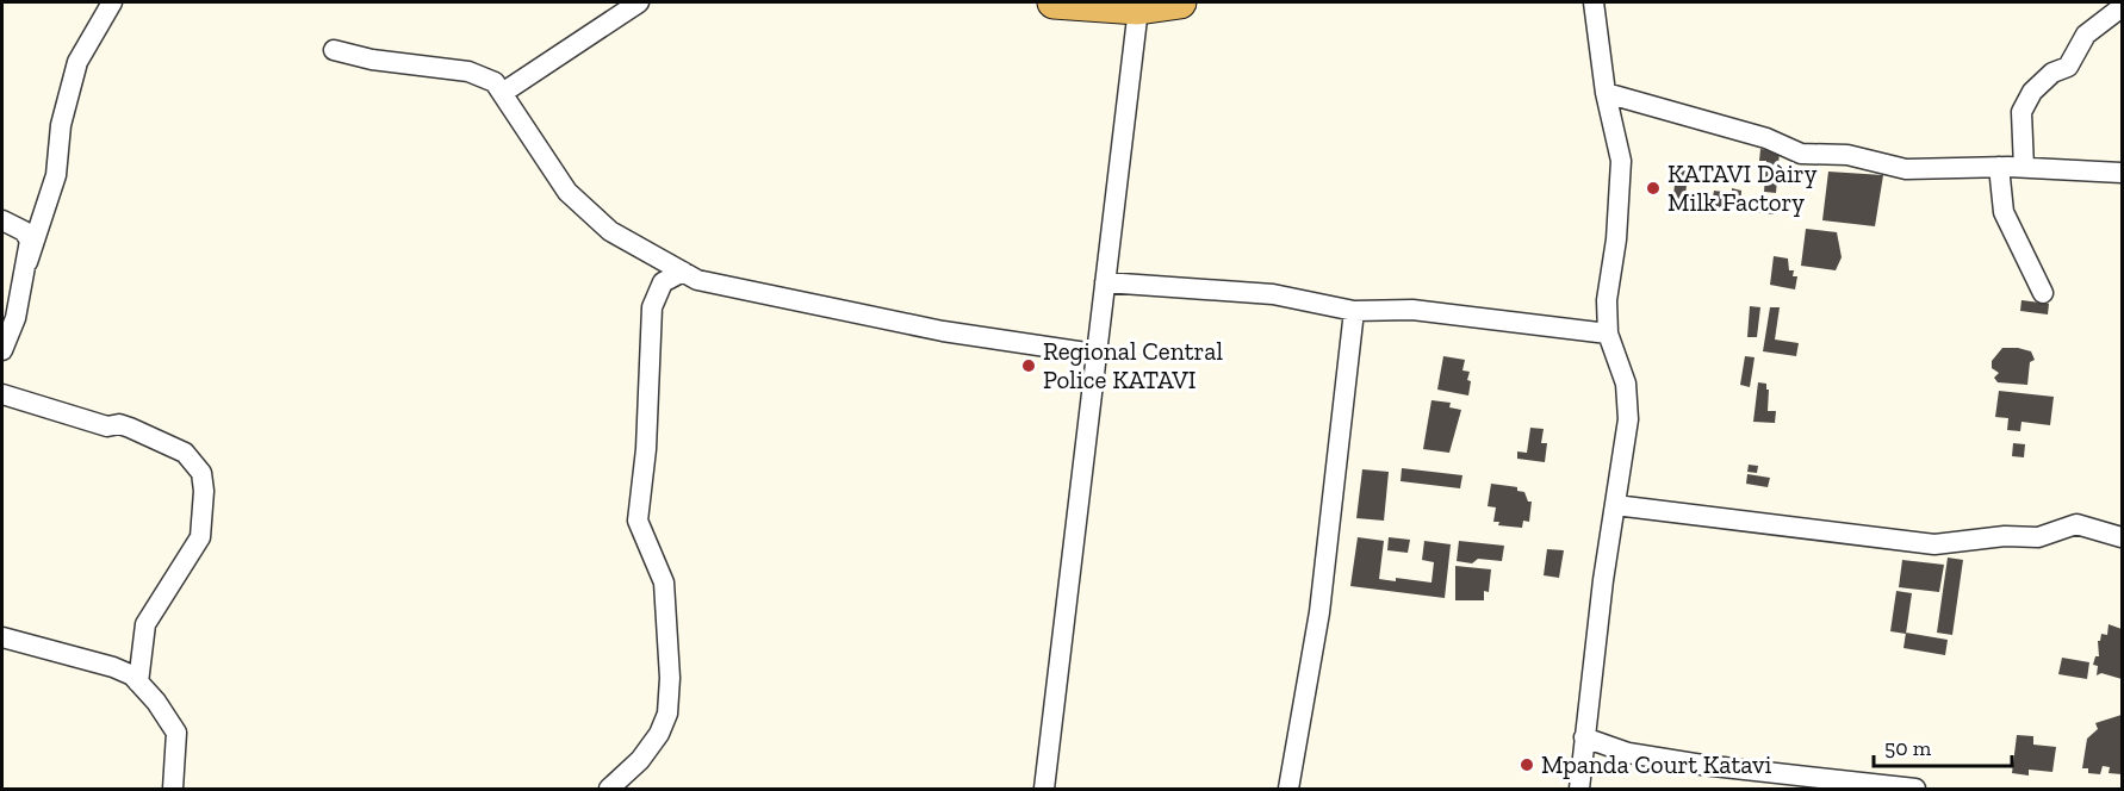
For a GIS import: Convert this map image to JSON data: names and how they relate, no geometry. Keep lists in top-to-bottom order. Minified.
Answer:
{"places":["KATAVI Dàiry Milk Factory","Regional Central Police KATAVI","Mpanda Court Katavi"],"scale_bar":"50 m"}
